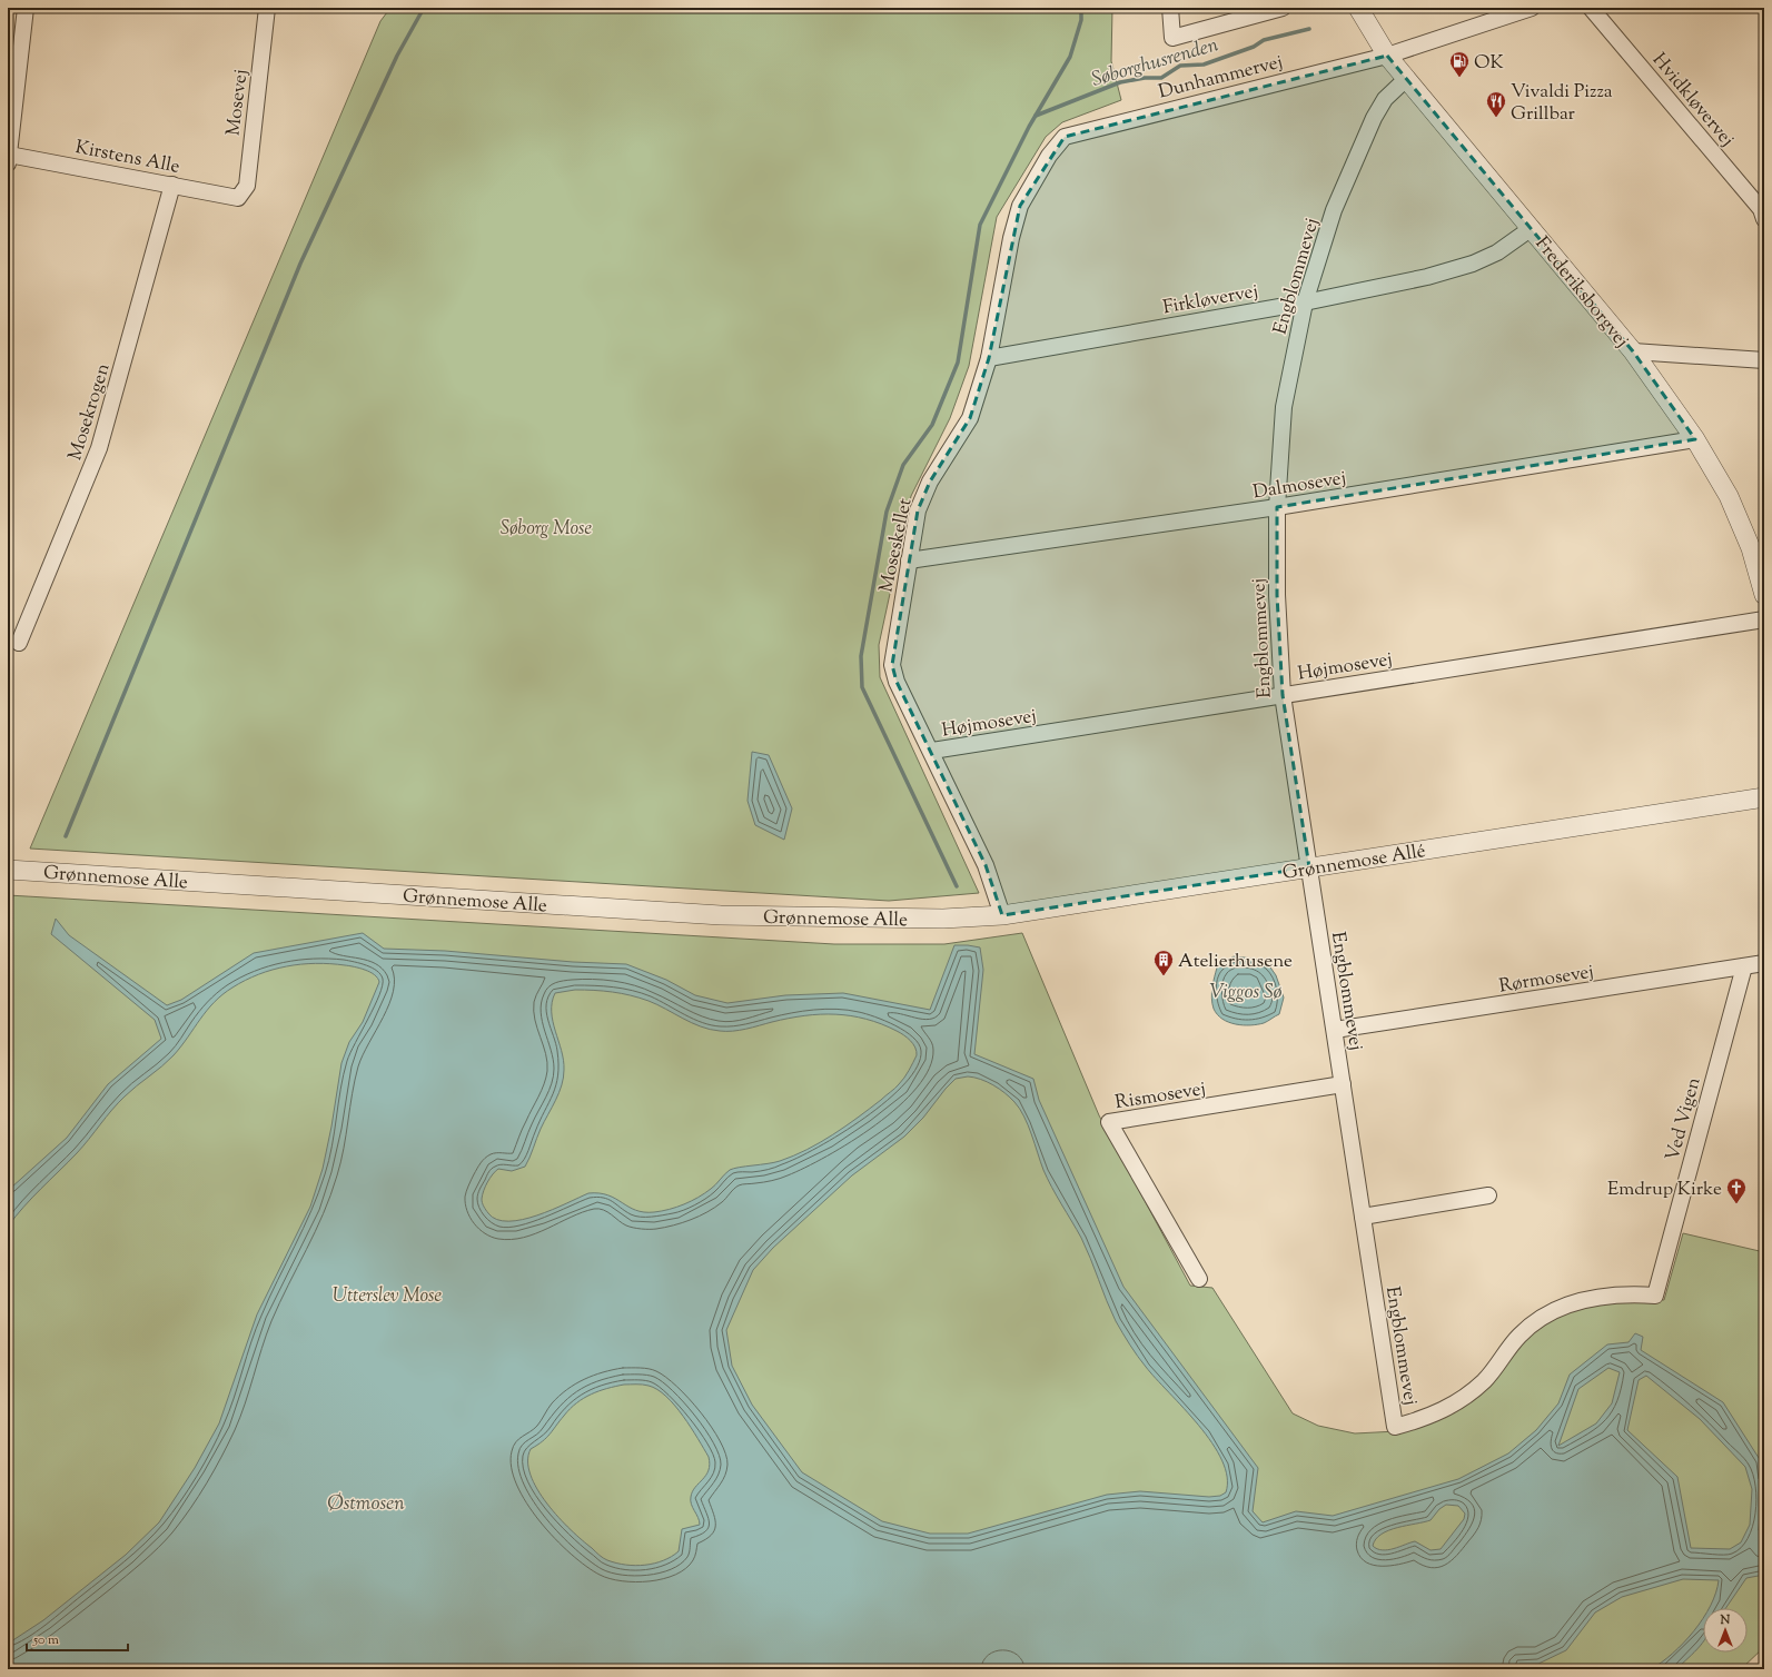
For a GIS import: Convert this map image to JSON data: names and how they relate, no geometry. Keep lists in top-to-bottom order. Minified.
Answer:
{"streets":{"street":["Dunhammervej","Hvidkløvervej","Mosevej","Kirstens Alle","Engblommevej","Frederiksborgvej","Firkløvervej","Mosekrogen","Dalmosevej","Moseskellet","Højmosevej","Grønnemose Allé","Grønnemose Alle","Rørmosevej","Rismosevej","Ved Vigen"]},"crossings":[["Dunhammervej","Frederiksborgvej"],["Dunhammervej","Moseskellet"],["Mosevej","Kirstens Alle"],["Kirstens Alle","Mosekrogen"],["Engblommevej","Frederiksborgvej"],["Engblommevej","Firkløvervej"],["Engblommevej","Dalmosevej"],["Engblommevej","Højmosevej"],["Engblommevej","Grønnemose Allé"],["Engblommevej","Rørmosevej"],["Engblommevej","Rismosevej"],["Engblommevej","Ved Vigen"],["Frederiksborgvej","Firkløvervej"],["Frederiksborgvej","Dalmosevej"],["Firkløvervej","Moseskellet"],["Dalmosevej","Moseskellet"],["Moseskellet","Højmosevej"],["Moseskellet","Grønnemose Allé"],["Grønnemose Allé","Grønnemose Alle"],["Rørmosevej","Ved Vigen"]],"water":["Søborghusrenden","Viggos Sø","Østmosen"],"parks":["Søborg Mose","Utterslev Mose"],"places":{"fuel station":["OK"],"restaurant":["Vivaldi Pizza Grillbar"],"building":["Atelierhusene"],"church":["Emdrup Kirke"]},"scale_bar":"50 m","north":"top"}
